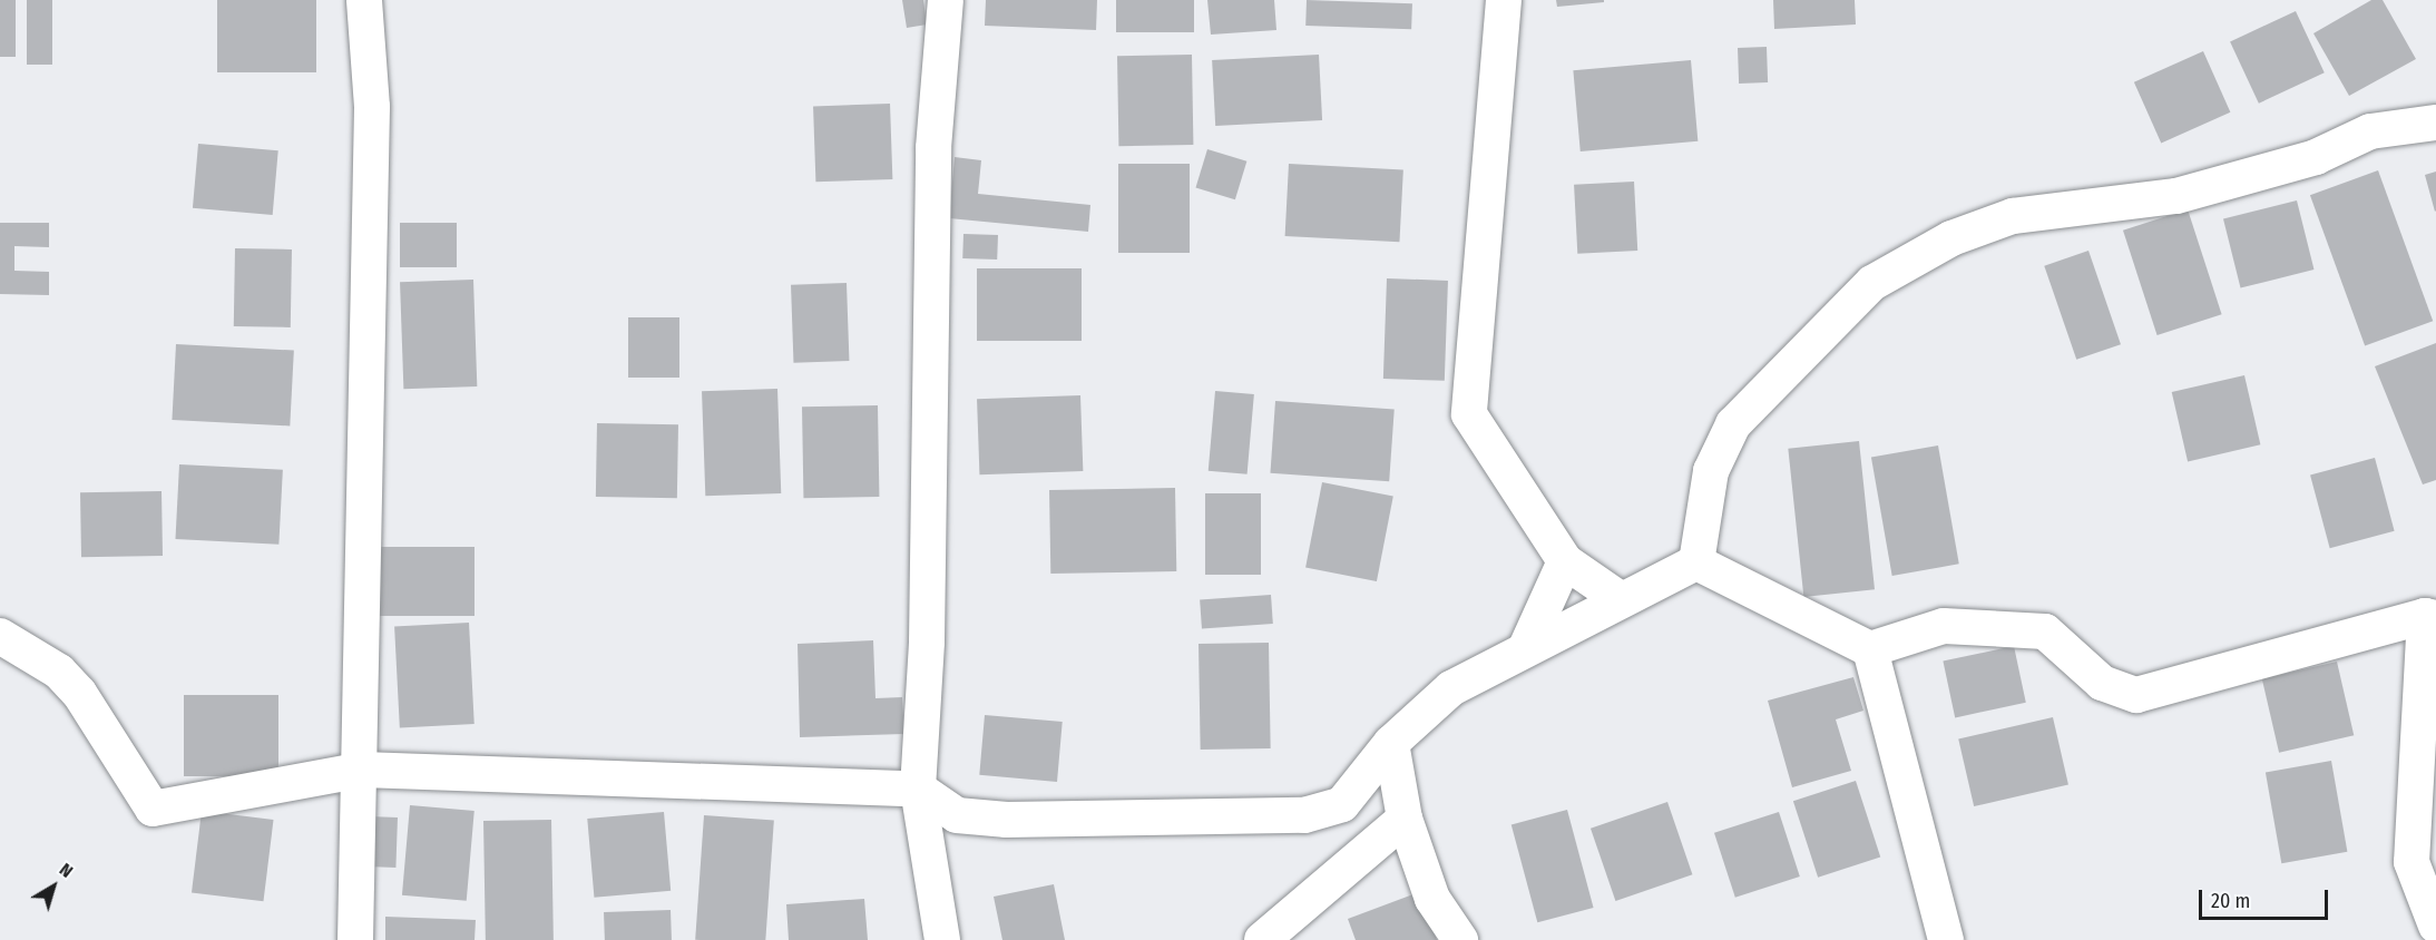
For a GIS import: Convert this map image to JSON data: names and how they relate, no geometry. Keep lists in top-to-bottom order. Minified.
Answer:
{"scale_bar":"20 m","north":"top right"}
